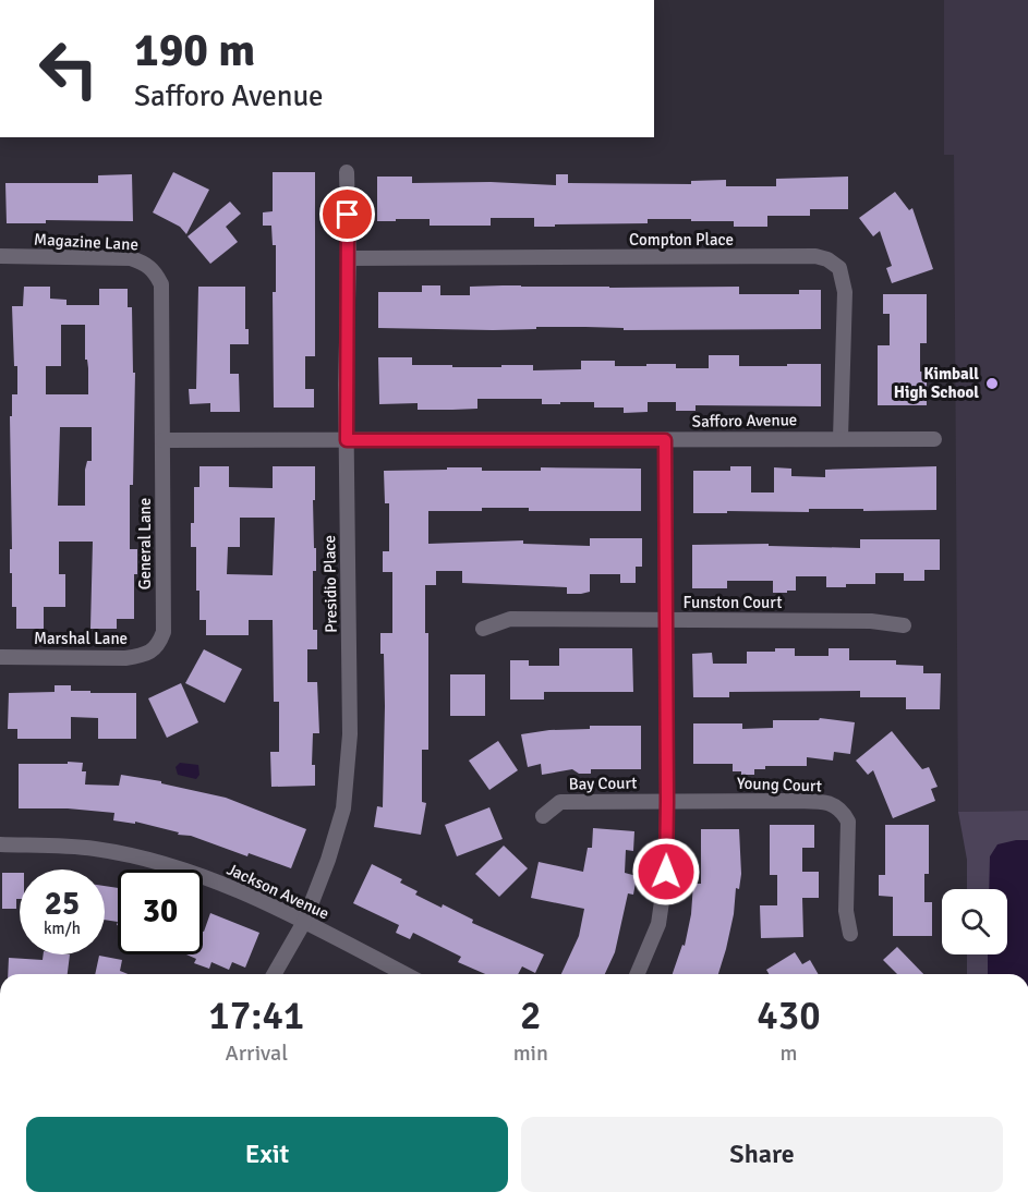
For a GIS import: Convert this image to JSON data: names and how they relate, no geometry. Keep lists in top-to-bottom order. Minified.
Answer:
{"streets":{"street":["Compton Place","Magazine Lane","Safforo Avenue","General Lane","Presidio Place","Funston Court","Marshal Lane","Bay Court","Young Court","Jackson Avenue"]},"crossings":[["Compton Place","Safforo Avenue"],["Compton Place","Presidio Place"],["Magazine Lane","Safforo Avenue"],["Magazine Lane","General Lane"],["Safforo Avenue","General Lane"],["Safforo Avenue","Presidio Place"],["General Lane","Marshal Lane"],["Presidio Place","Jackson Avenue"],["Bay Court","Young Court"]],"places":["Kimball High School"],"page":{"turn":["190 m","Safforo Avenue"],"speed":"25 km/h","limit":"30","eta":["17:41","Arrival","2","min","430","m"],"buttons":["Exit","Share"]}}
